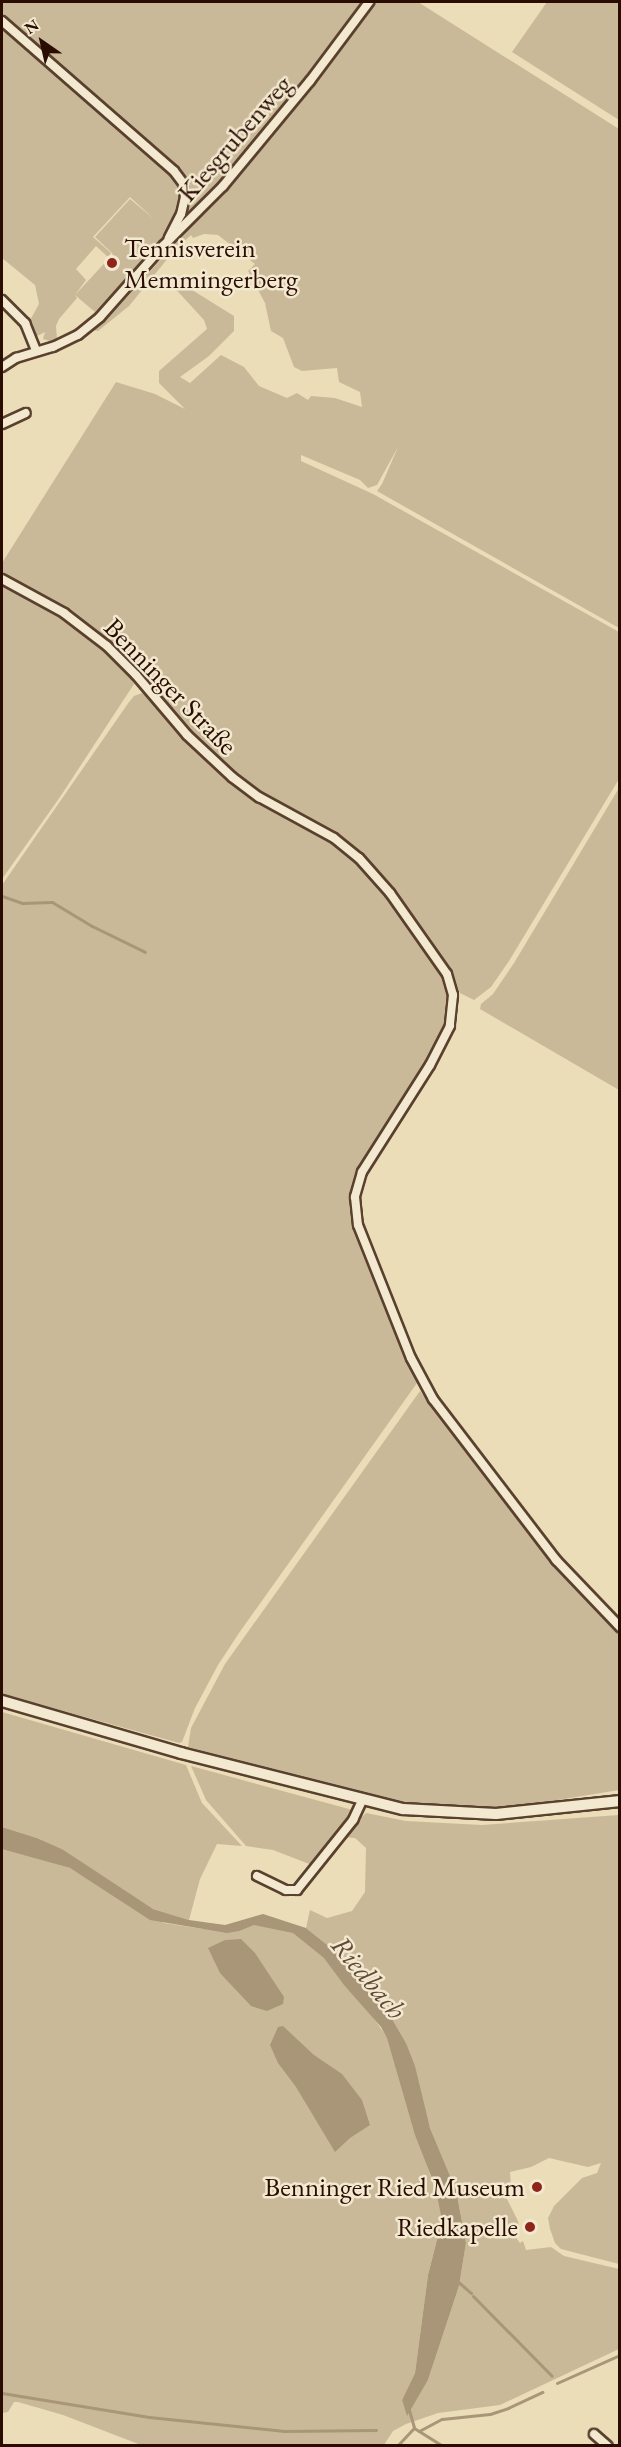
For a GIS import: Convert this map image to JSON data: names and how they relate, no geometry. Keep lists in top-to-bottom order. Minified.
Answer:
{"streets":{"street":["Kiesgrubenweg","Benninger Straße"]},"water":["Riedbach"],"places":["Tennisverein Memmingerberg","Benninger Ried Museum","Riedkapelle"],"north":"top left"}
